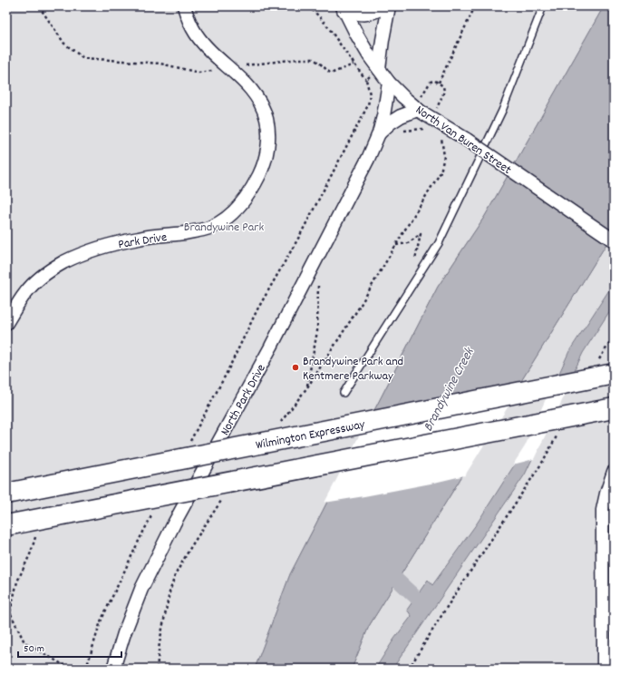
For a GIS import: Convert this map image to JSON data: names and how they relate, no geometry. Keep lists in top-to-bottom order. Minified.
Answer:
{"streets":{"highway":["Wilmington Expressway"],"street":["North Van Buren Street","Park Drive","North Park Drive"]},"crossings":[["North Van Buren Street","North Park Drive"]],"water":["Brandywine Creek"],"parks":["Brandywine Park"],"places":["Brandywine Park and Kentmere Parkway"],"scale_bar":"50 m"}
